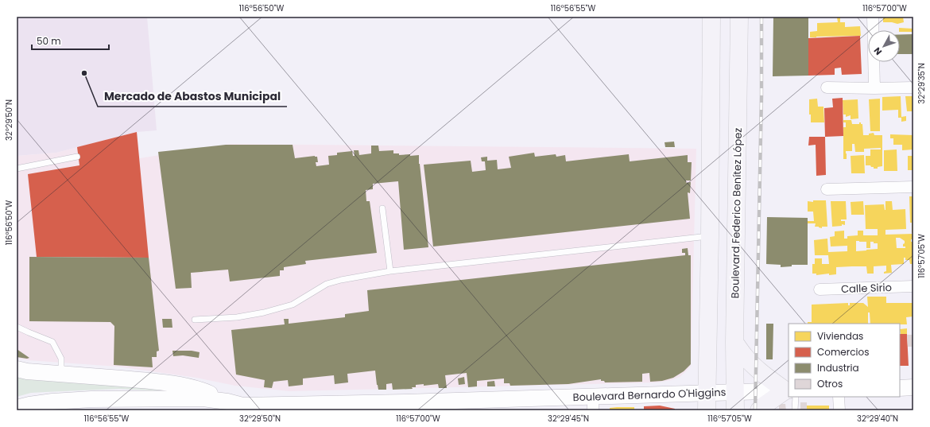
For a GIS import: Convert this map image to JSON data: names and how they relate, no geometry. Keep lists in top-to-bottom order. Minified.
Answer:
{"streets":{"main road":["Boulevard Federico Benítez López","Boulevard Bernardo O'Higgins"],"street":["Calle Sirio"]},"crossings":[["Boulevard Federico Benítez López","Boulevard Bernardo O'Higgins"]],"places":["Mercado de Abastos Municipal"],"legend":["Viviendas","Comercios","Industria","Otros"],"scale_bar":"50 m","north":"bottom left","coordinates":["116°56'50\"W","116°56'55\"W","116°57'00\"W","32°29'35\"N","32°29'50\"N","116°57'05\"W","32°29'45\"N","32°29'40\"N"]}
